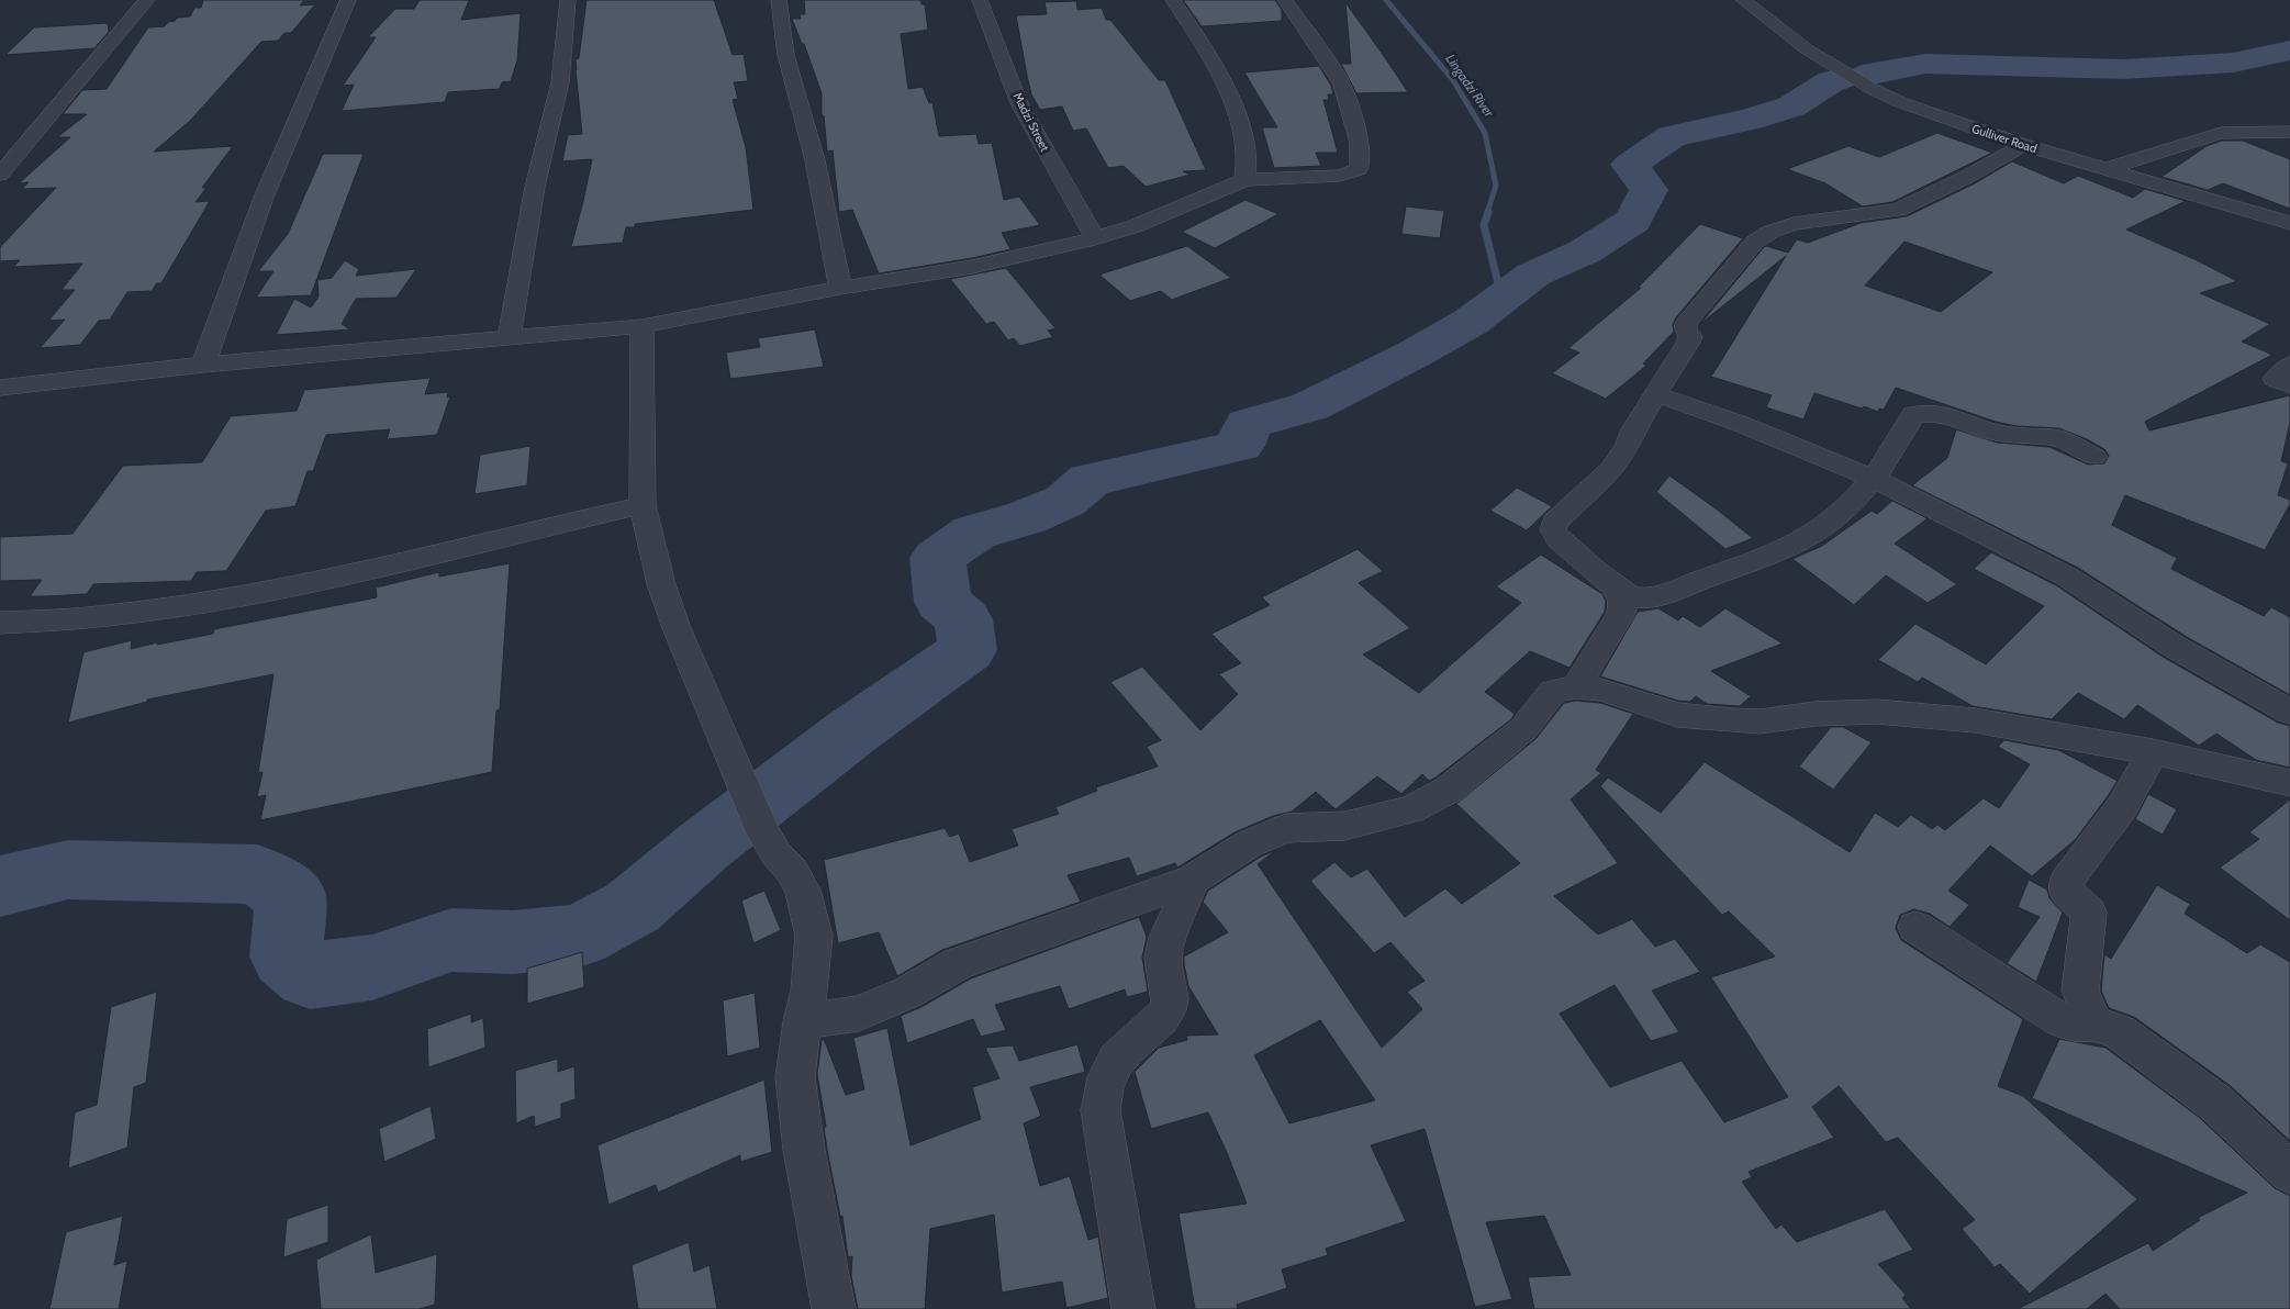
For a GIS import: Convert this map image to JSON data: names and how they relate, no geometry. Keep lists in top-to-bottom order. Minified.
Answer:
{"streets":{"street":["Madzi Street","Gulliver Road"]},"water":["Lingadzi River"]}
